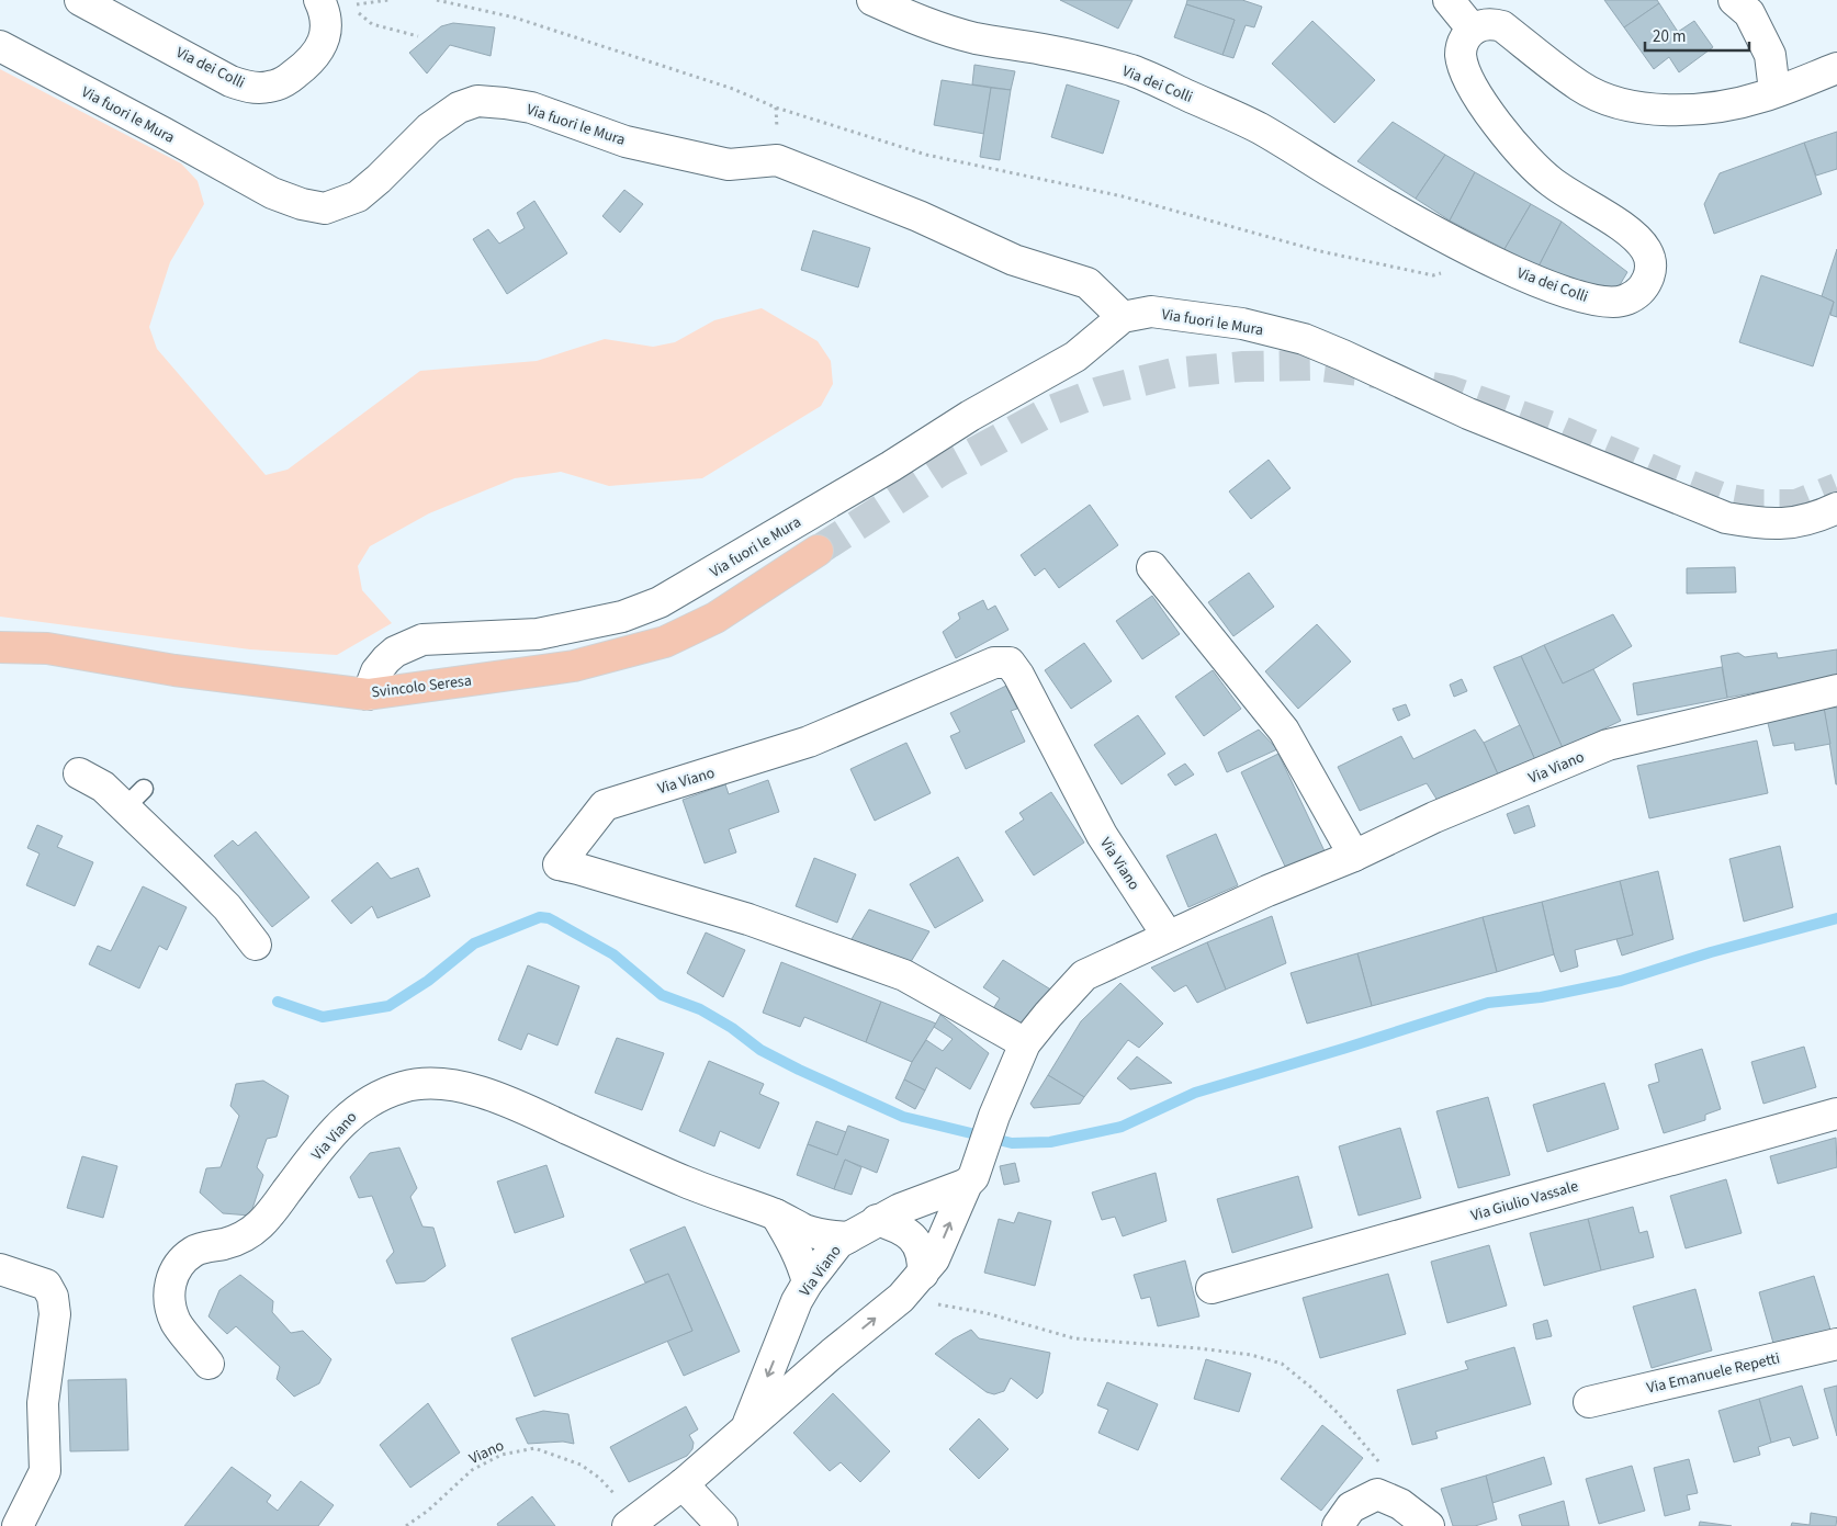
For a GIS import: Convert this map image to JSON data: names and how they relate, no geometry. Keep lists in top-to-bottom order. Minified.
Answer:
{"streets":{"main road":["Svincolo Seresa"],"street":["Via dei Colli","Via fuori le Mura","Via Viano","Via Giulio Vassale","Via Emanuele Repetti"],"path":["Viano"]},"crossings":[["Via fuori le Mura","Svincolo Seresa"],["Via Viano","Viano"]],"scale_bar":"20 m"}
